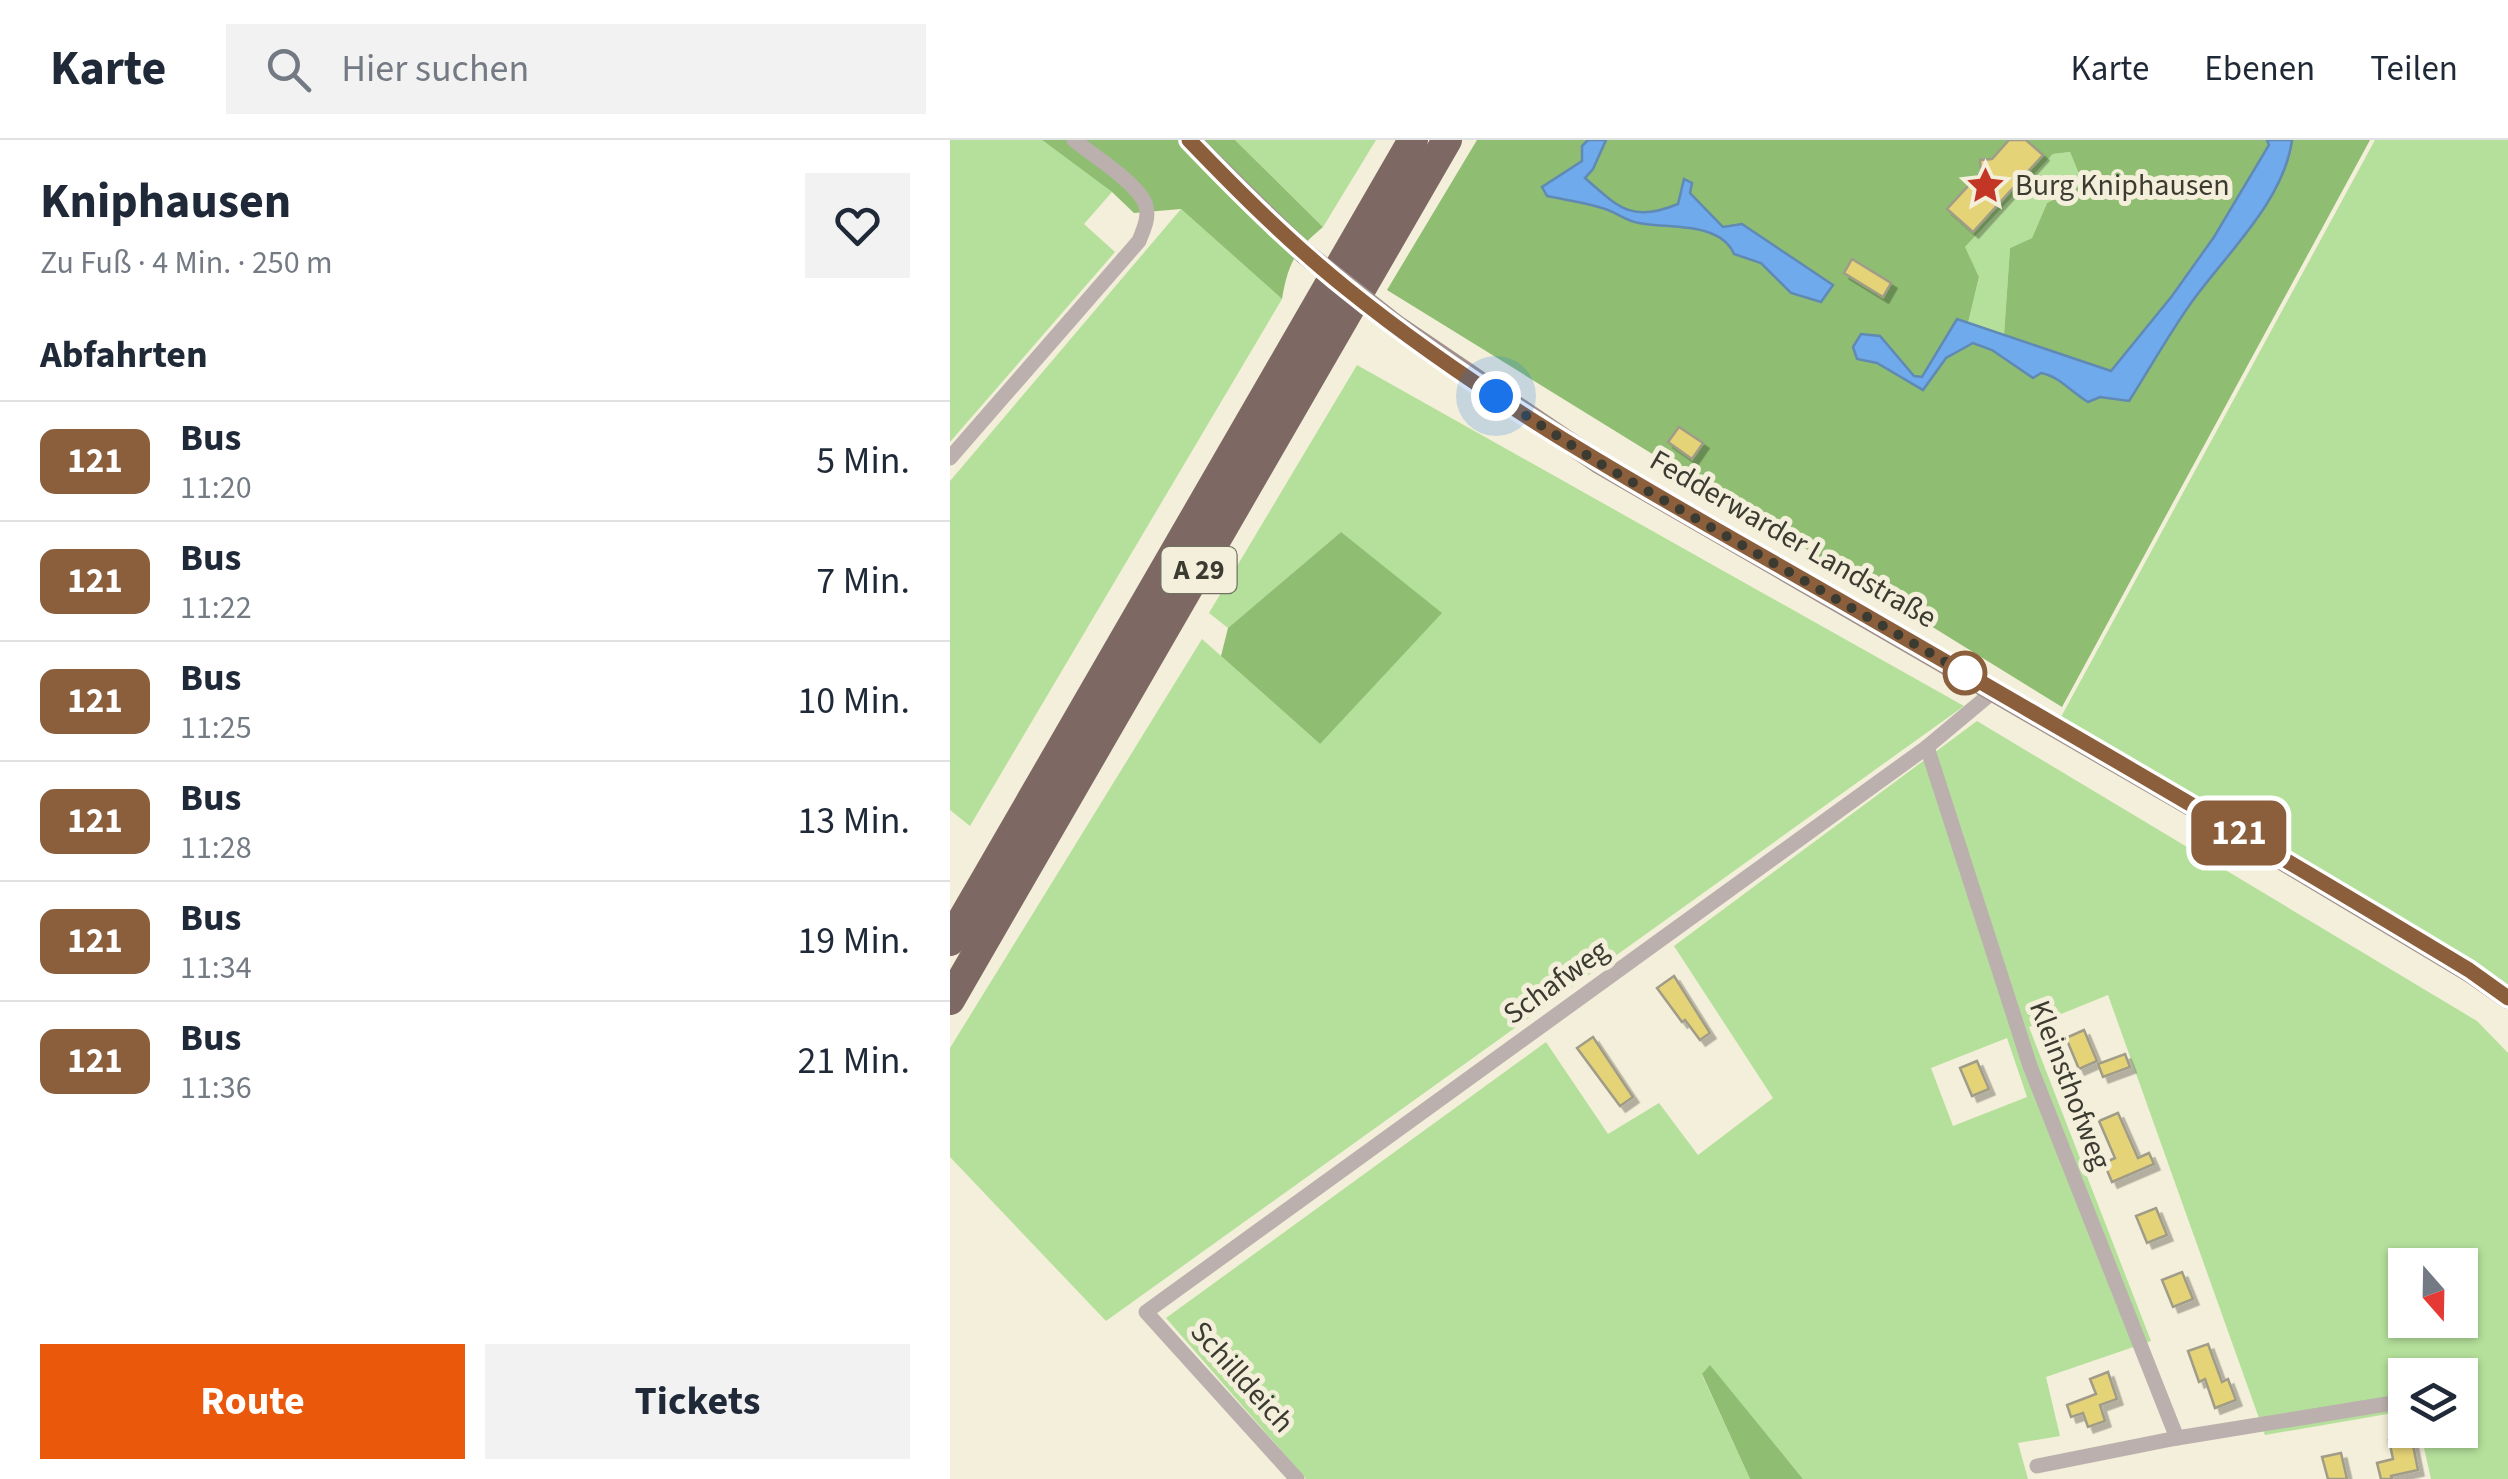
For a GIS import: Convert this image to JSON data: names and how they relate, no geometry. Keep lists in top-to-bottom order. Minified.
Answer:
{"streets":{"highway":["A 29"],"street":["Fedderwarder Landstraße","Schafweg","Kleinsthofweg","Schilldeich"]},"crossings":[["Fedderwarder Landstraße","Schafweg"],["Schafweg","Kleinsthofweg"],["Schafweg","Schilldeich"]],"places":{"place":["Burg Kniphausen"]},"lines":["bus line 121"],"north":"bottom","page":{"header":"Karte","search":"Hier suchen","nav":["Karte","Ebenen","Teilen"],"heading":[["Kniphausen","Zu Fuß · 4 Min. · 250 m"],"Abfahrten"],"on_map":"121","list":[{"mark":"121","name":"Bus","note":"11:20","value":"5 Min."},{"mark":"121","name":"Bus","note":"11:22","value":"7 Min."},{"mark":"121","name":"Bus","note":"11:25","value":"10 Min."},{"mark":"121","name":"Bus","note":"11:28","value":"13 Min."},{"mark":"121","name":"Bus","note":"11:34","value":"19 Min."},{"mark":"121","name":"Bus","note":"11:36","value":"21 Min."}],"buttons":["Route","Tickets"]}}
